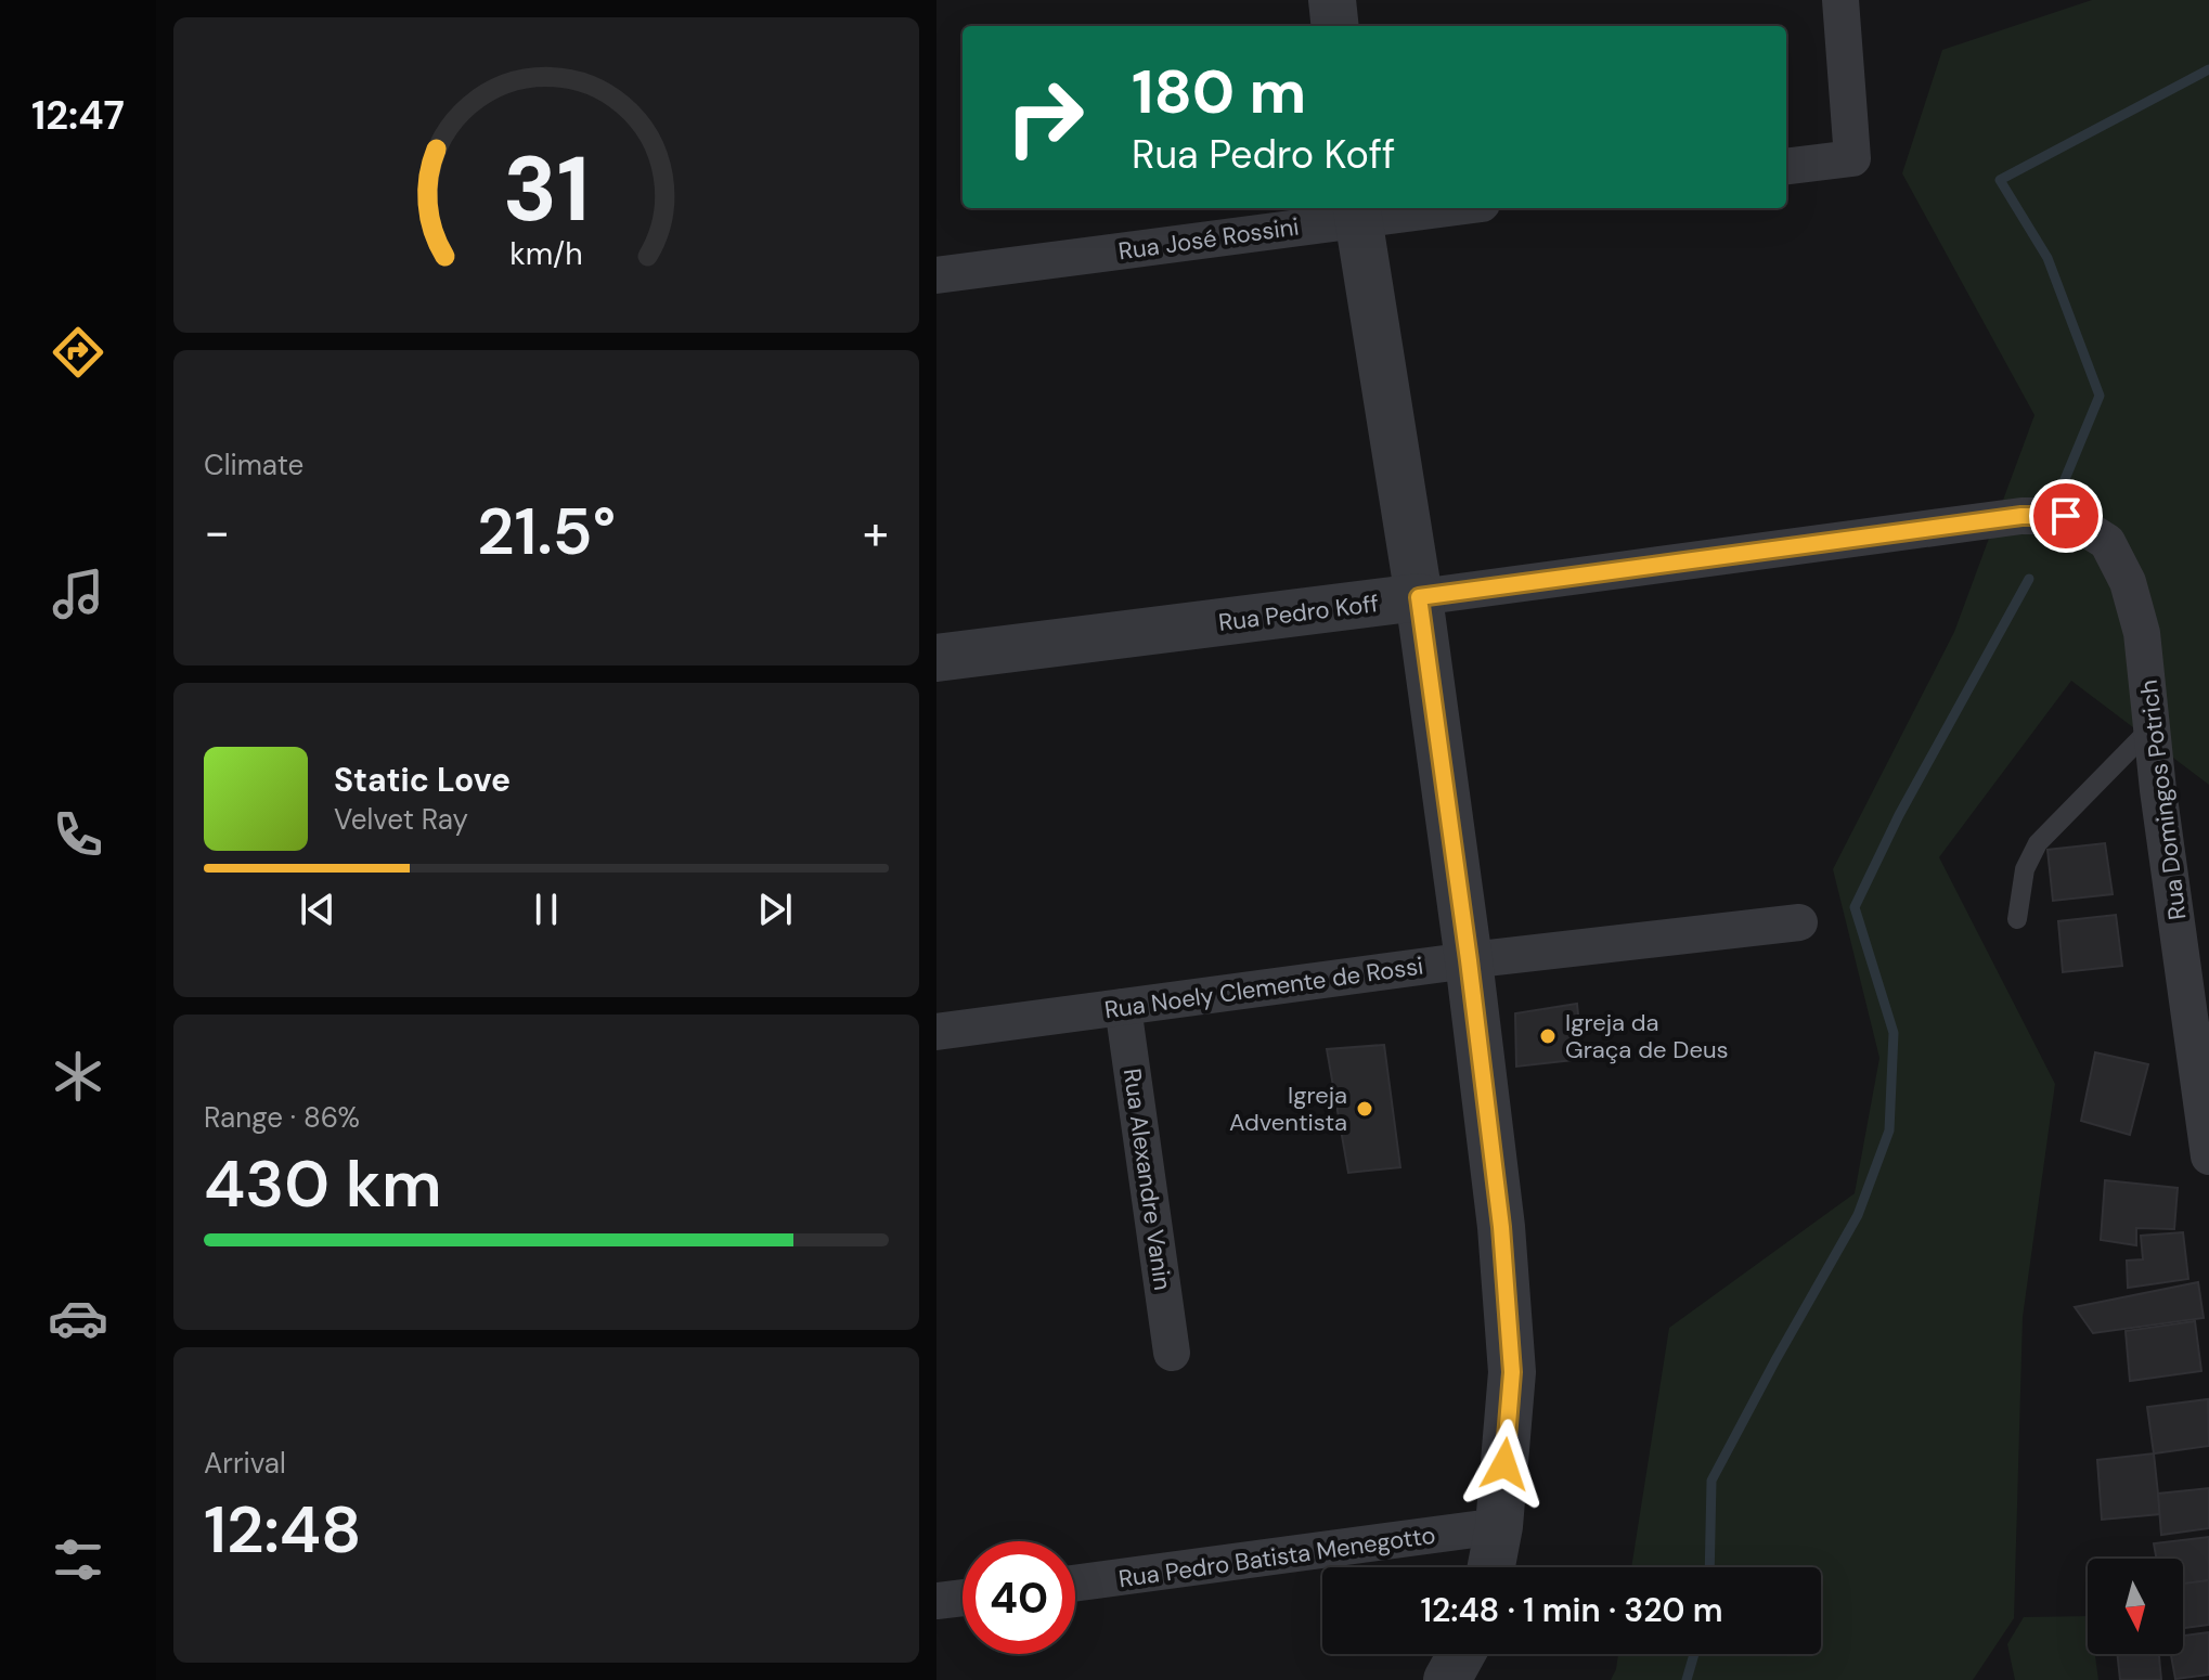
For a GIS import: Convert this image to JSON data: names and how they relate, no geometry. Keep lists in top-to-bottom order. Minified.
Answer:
{"streets":{"street":["Rua José Rossini","Rua Pedro Koff","Rua Domingos Potrich","Rua Noely Clemente de Rossi","Rua Alexandre Vanin","Rua Pedro Batista Menegotto"]},"crossings":[["Rua Pedro Koff","Rua Domingos Potrich"],["Rua Noely Clemente de Rossi","Rua Alexandre Vanin"]],"places":["Igreja da Graça de Deus","Igreja Adventista"],"north":"bottom","page":{"tabs":"12:47","turn":["180 m","Rua Pedro Koff"],"tile":["Climate",["Range · 86%","430 km"],["Arrival","12:48"]],"heat":["−","21.5°","+"],"song":["Static Love","Velvet Ray"],"limit":"40","trip":"12:48 · 1 min · 320 m","gauge":["31","km/h"]}}
